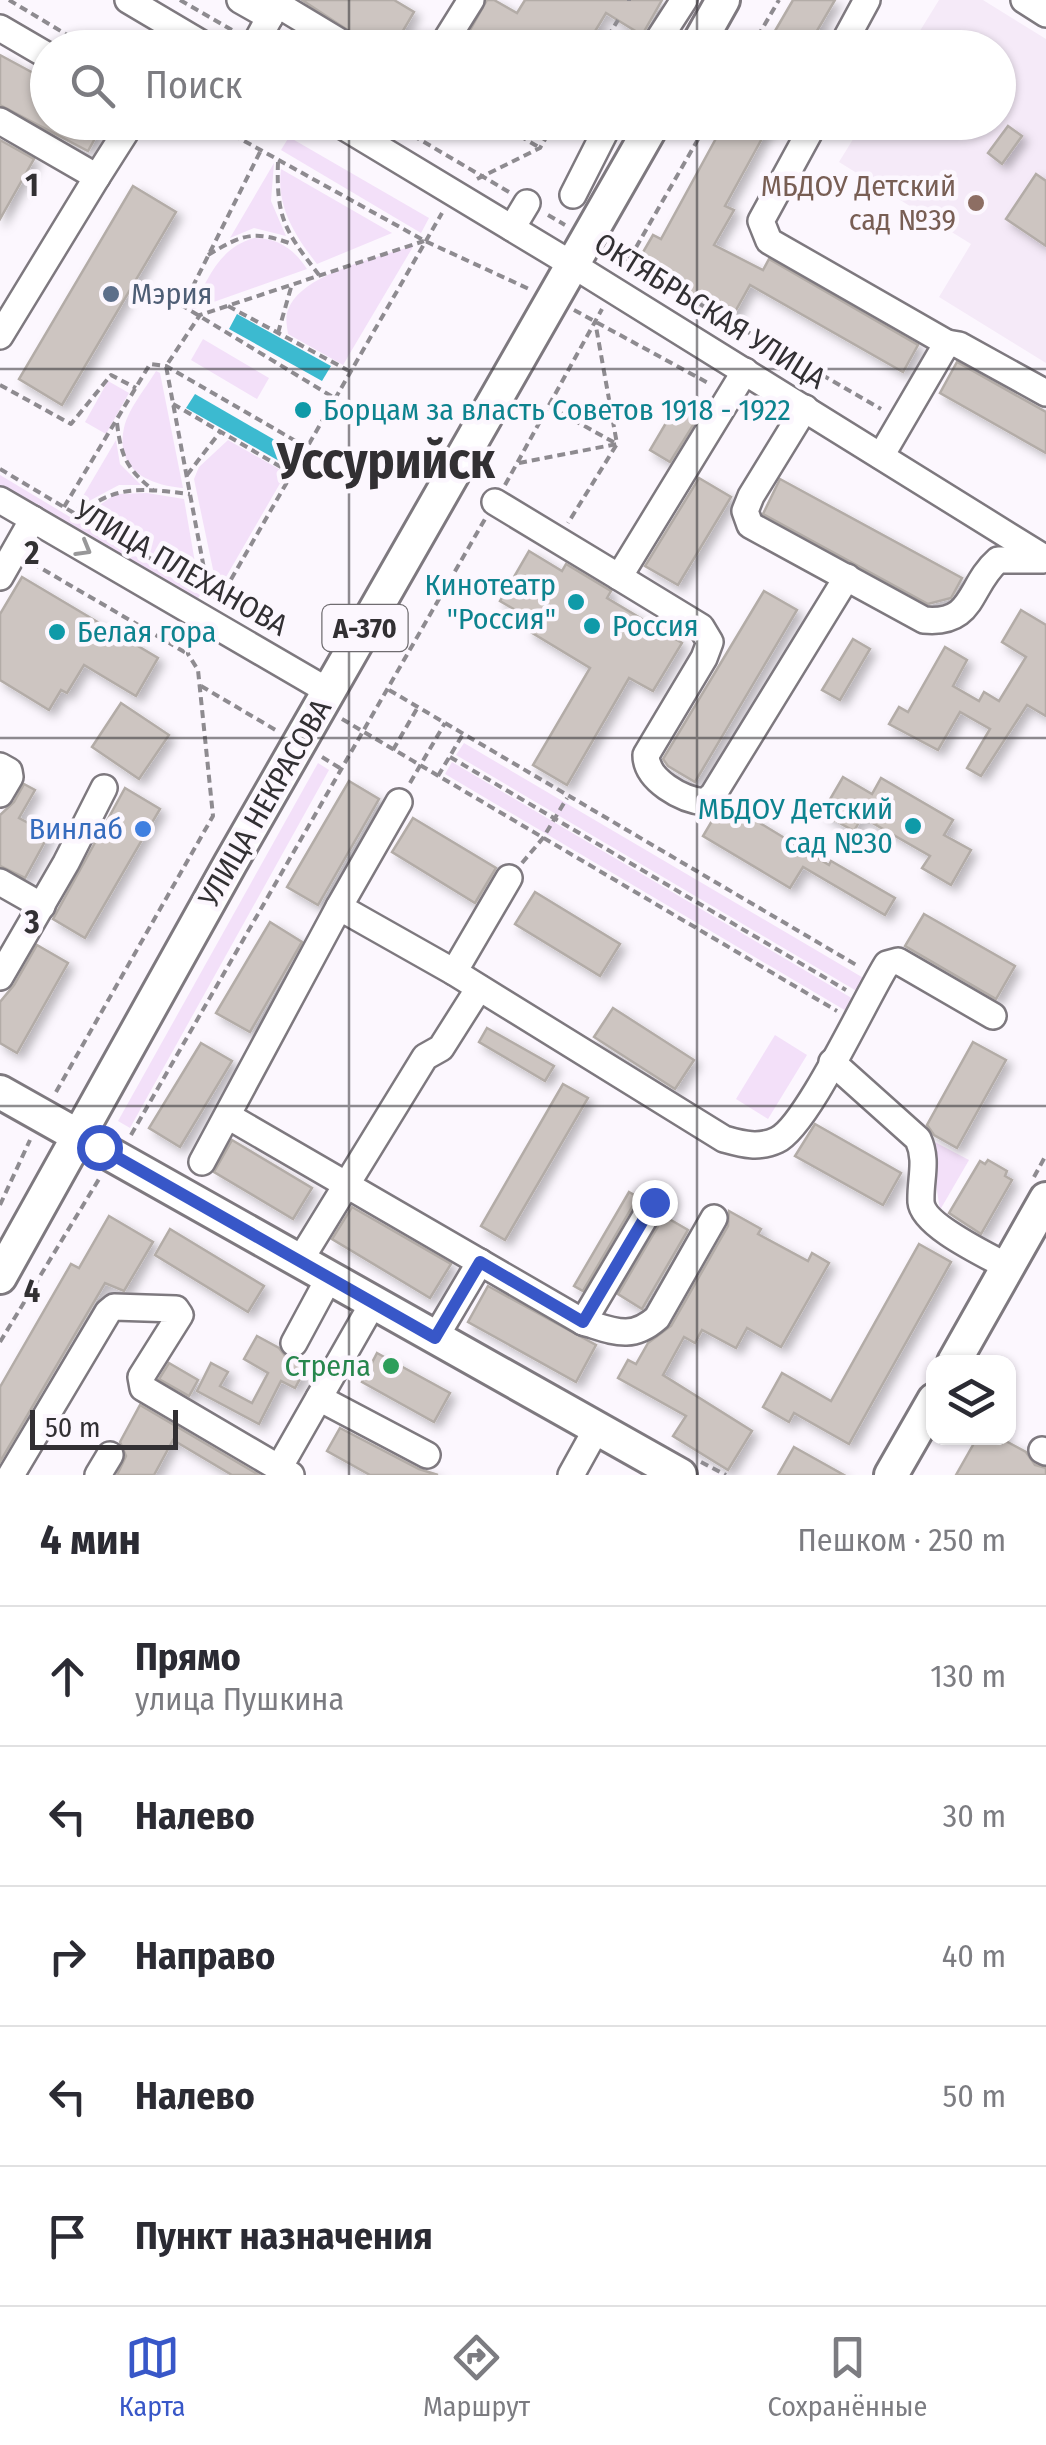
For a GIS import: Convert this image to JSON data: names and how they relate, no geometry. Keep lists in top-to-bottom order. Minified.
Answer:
{"streets":{"main road":["А-370","УЛИЦА НЕКРАСОВА"],"street":["ОКТЯБРЬСКАЯ УЛИЦА","УЛИЦА ПЛЕХАНОВА"]},"crossings":[["ОКТЯБРЬСКАЯ УЛИЦА","УЛИЦА НЕКРАСОВА"],["УЛИЦА ПЛЕХАНОВА","УЛИЦА НЕКРАСОВА"]],"one_way":["УЛИЦА ПЛЕХАНОВА"],"districts":["Уссурийск"],"places":["МБДОУ Детский сад №39","Мэрия","Борцам за власть Советов 1918 - 1922","Кинотеатр \"Россия\"","Россия","Белая гора","МБДОУ Детский сад №30","Винлаб","Стрела"],"scale_bar":"50 m","page":{"search":"Поиск","scale":"50 m","heading":["4 мин","Пешком · 250 m"],"list":[["Прямо","улица Пушкина","130 m"],["Налево","30 m"],["Направо","40 m"],["Налево","50 m"],"Пункт назначения"],"nav":["Карта","Маршрут","Сохранённые"]},"grid":{"rows":["1","2","3","4"]}}
